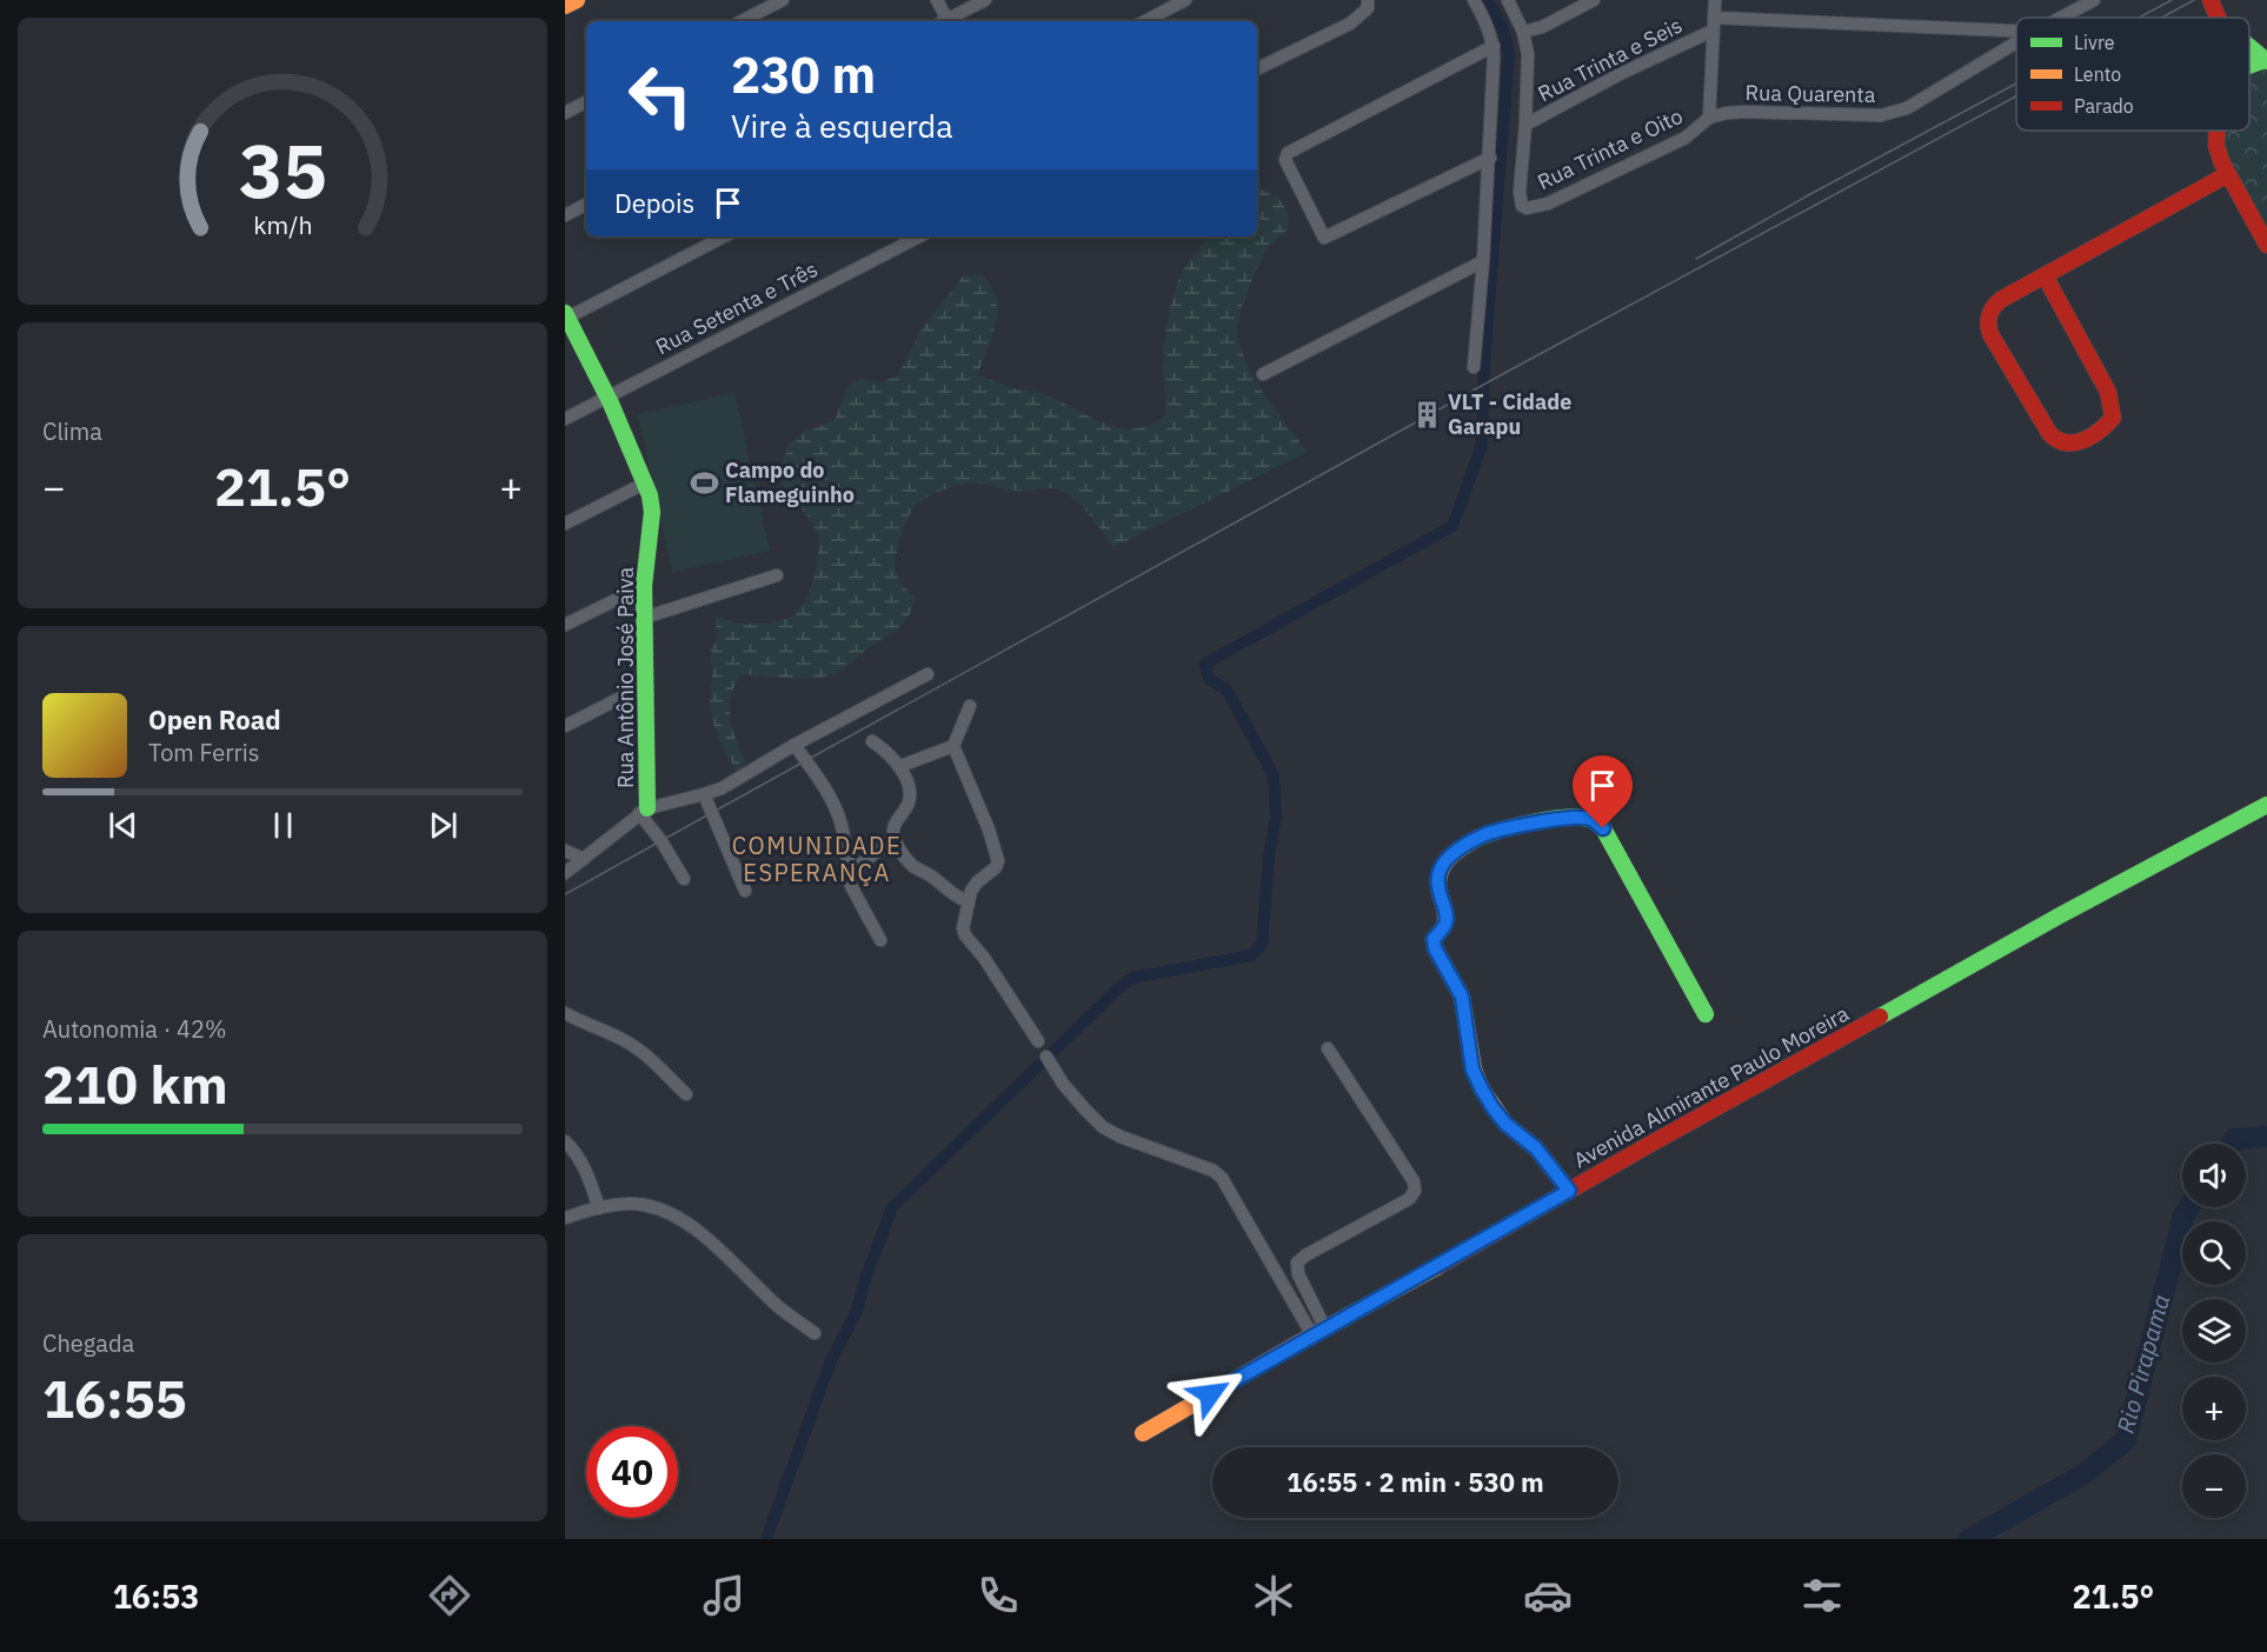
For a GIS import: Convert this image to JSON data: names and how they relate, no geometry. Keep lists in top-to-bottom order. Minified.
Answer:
{"streets":{"street":["Rua Trinta e Seis","Rua Quarenta","Rua Trinta e Oito","Rua Setenta e Três","Rua Antônio José Paiva","Avenida Almirante Paulo Moreira"]},"crossings":[["Rua Trinta e Seis","Rua Quarenta"],["Rua Trinta e Seis","Rua Trinta e Oito"],["Rua Quarenta","Rua Trinta e Oito"],["Rua Setenta e Três","Rua Antônio José Paiva"]],"districts":["COMUNIDADE ESPERANÇA"],"water":["Rio Pirapama"],"places":{"building":["VLT - Cidade Garapu"],"sports":["Campo do Flameguinho"]},"legend":["Livre","Lento","Parado"],"page":{"turn":["230 m","Vire à esquerda"],"then":"Depois","tile":["Clima",["Autonomia · 42%","210 km"],["Chegada","16:55"]],"heat":["−","21.5°","+"],"song":["Open Road","Tom Ferris"],"map_buttons":["+","−"],"limit":"40","trip":"16:55 · 2 min · 530 m","tabs":["16:53","21.5°"],"gauge":["35","km/h"]}}
